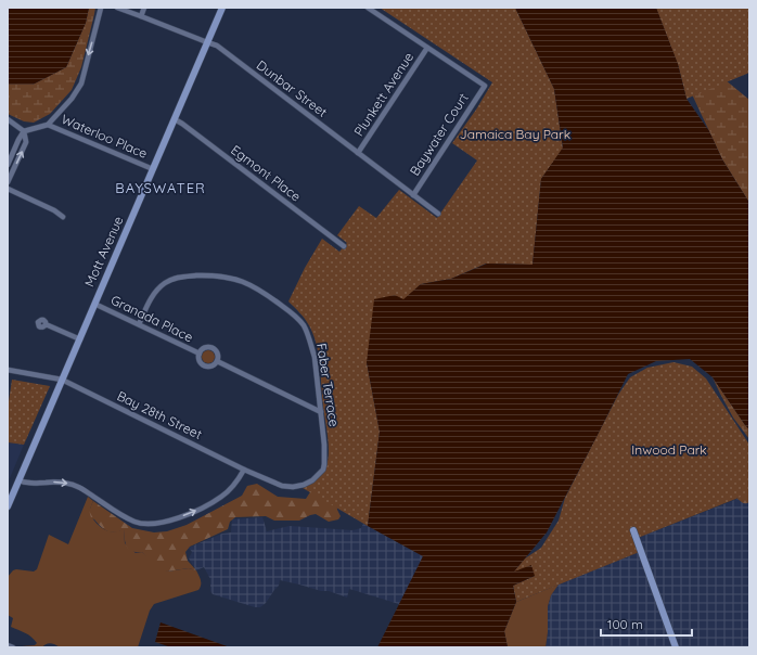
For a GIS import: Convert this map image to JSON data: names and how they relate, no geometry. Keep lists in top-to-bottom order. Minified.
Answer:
{"streets":{"street":["Dunbar Street","Plunkett Avenue","Baywater Court","Waterloo Place","Egmont Place","Mott Avenue","Granada Place","Faber Terrace","Bay 28th Street"]},"crossings":[["Dunbar Street","Plunkett Avenue"],["Dunbar Street","Baywater Court"],["Dunbar Street","Mott Avenue"],["Plunkett Avenue","Baywater Court"],["Waterloo Place","Mott Avenue"],["Egmont Place","Mott Avenue"],["Mott Avenue","Granada Place"],["Mott Avenue","Bay 28th Street"],["Granada Place","Faber Terrace"],["Faber Terrace","Bay 28th Street"]],"districts":["BAYSWATER"],"parks":["Jamaica Bay Park","Inwood Park"],"scale_bar":"100 m"}
